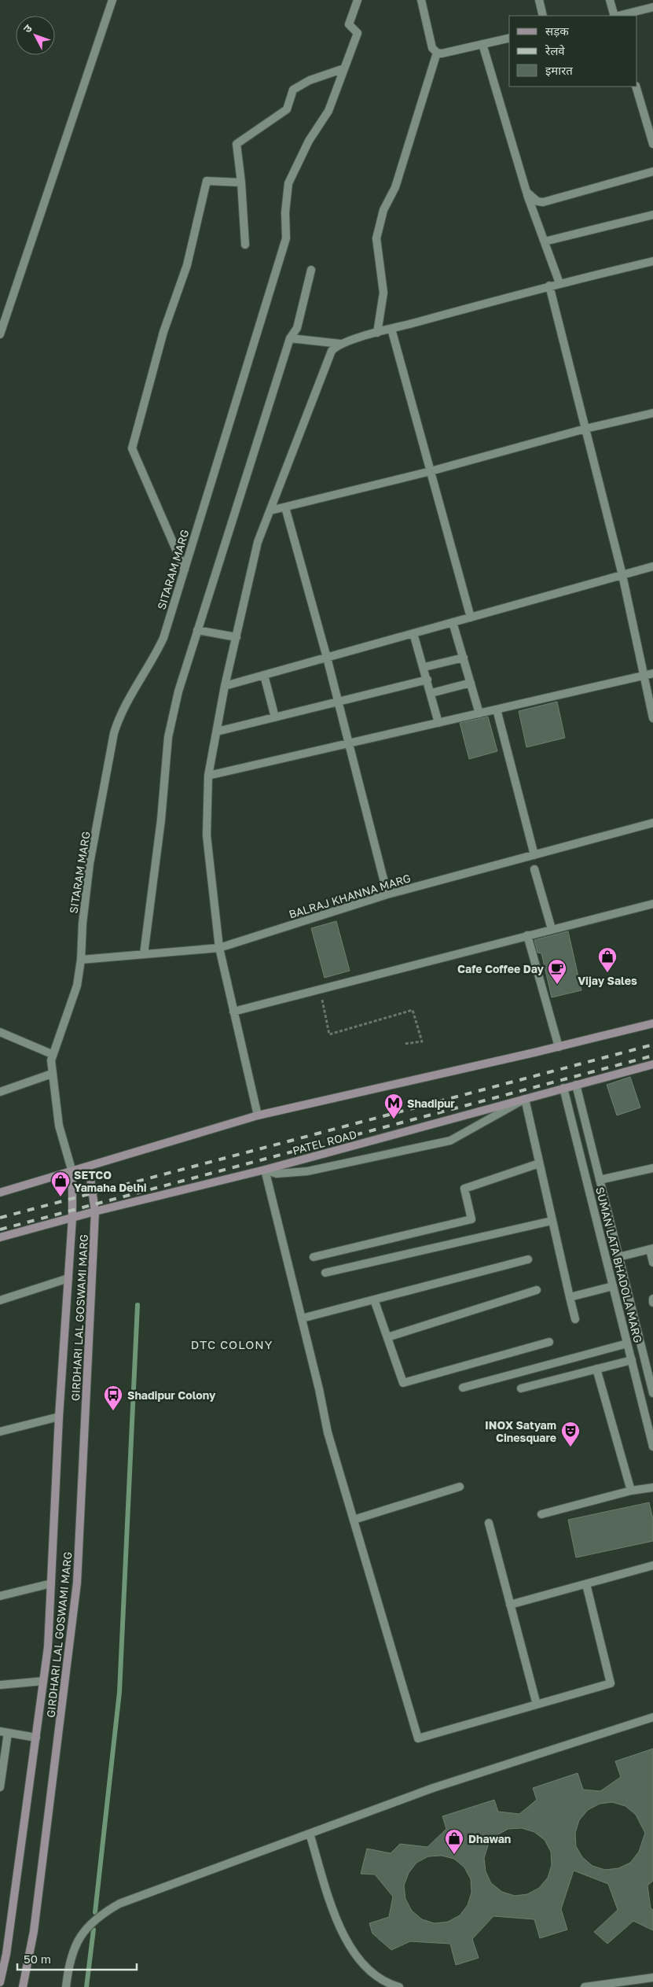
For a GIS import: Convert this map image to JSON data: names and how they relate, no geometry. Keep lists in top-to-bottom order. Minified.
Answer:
{"streets":{"main road":["PATEL ROAD","GIRDHARI LAL GOSWAMI MARG"],"street":["SITARAM MARG","BALRAJ KHANNA MARG","SUMAN LATA BHADOLA MARG"]},"crossings":[["SITARAM MARG","BALRAJ KHANNA MARG"],["PATEL ROAD","SUMAN LATA BHADOLA MARG"],["PATEL ROAD","GIRDHARI LAL GOSWAMI MARG"]],"districts":["DTC COLONY"],"places":{"shop":["Vijay Sales","SETCO Yamaha Delhi","Dhawan"],"cafe":["Cafe Coffee Day"],"metro station":["Shadipur"],"bus stop":["Shadipur Colony"],"theatre":["INOX Satyam Cinesquare"]},"legend":["सड़क","रेलवे","इमारत"],"scale_bar":"50 m","north":"top left"}
